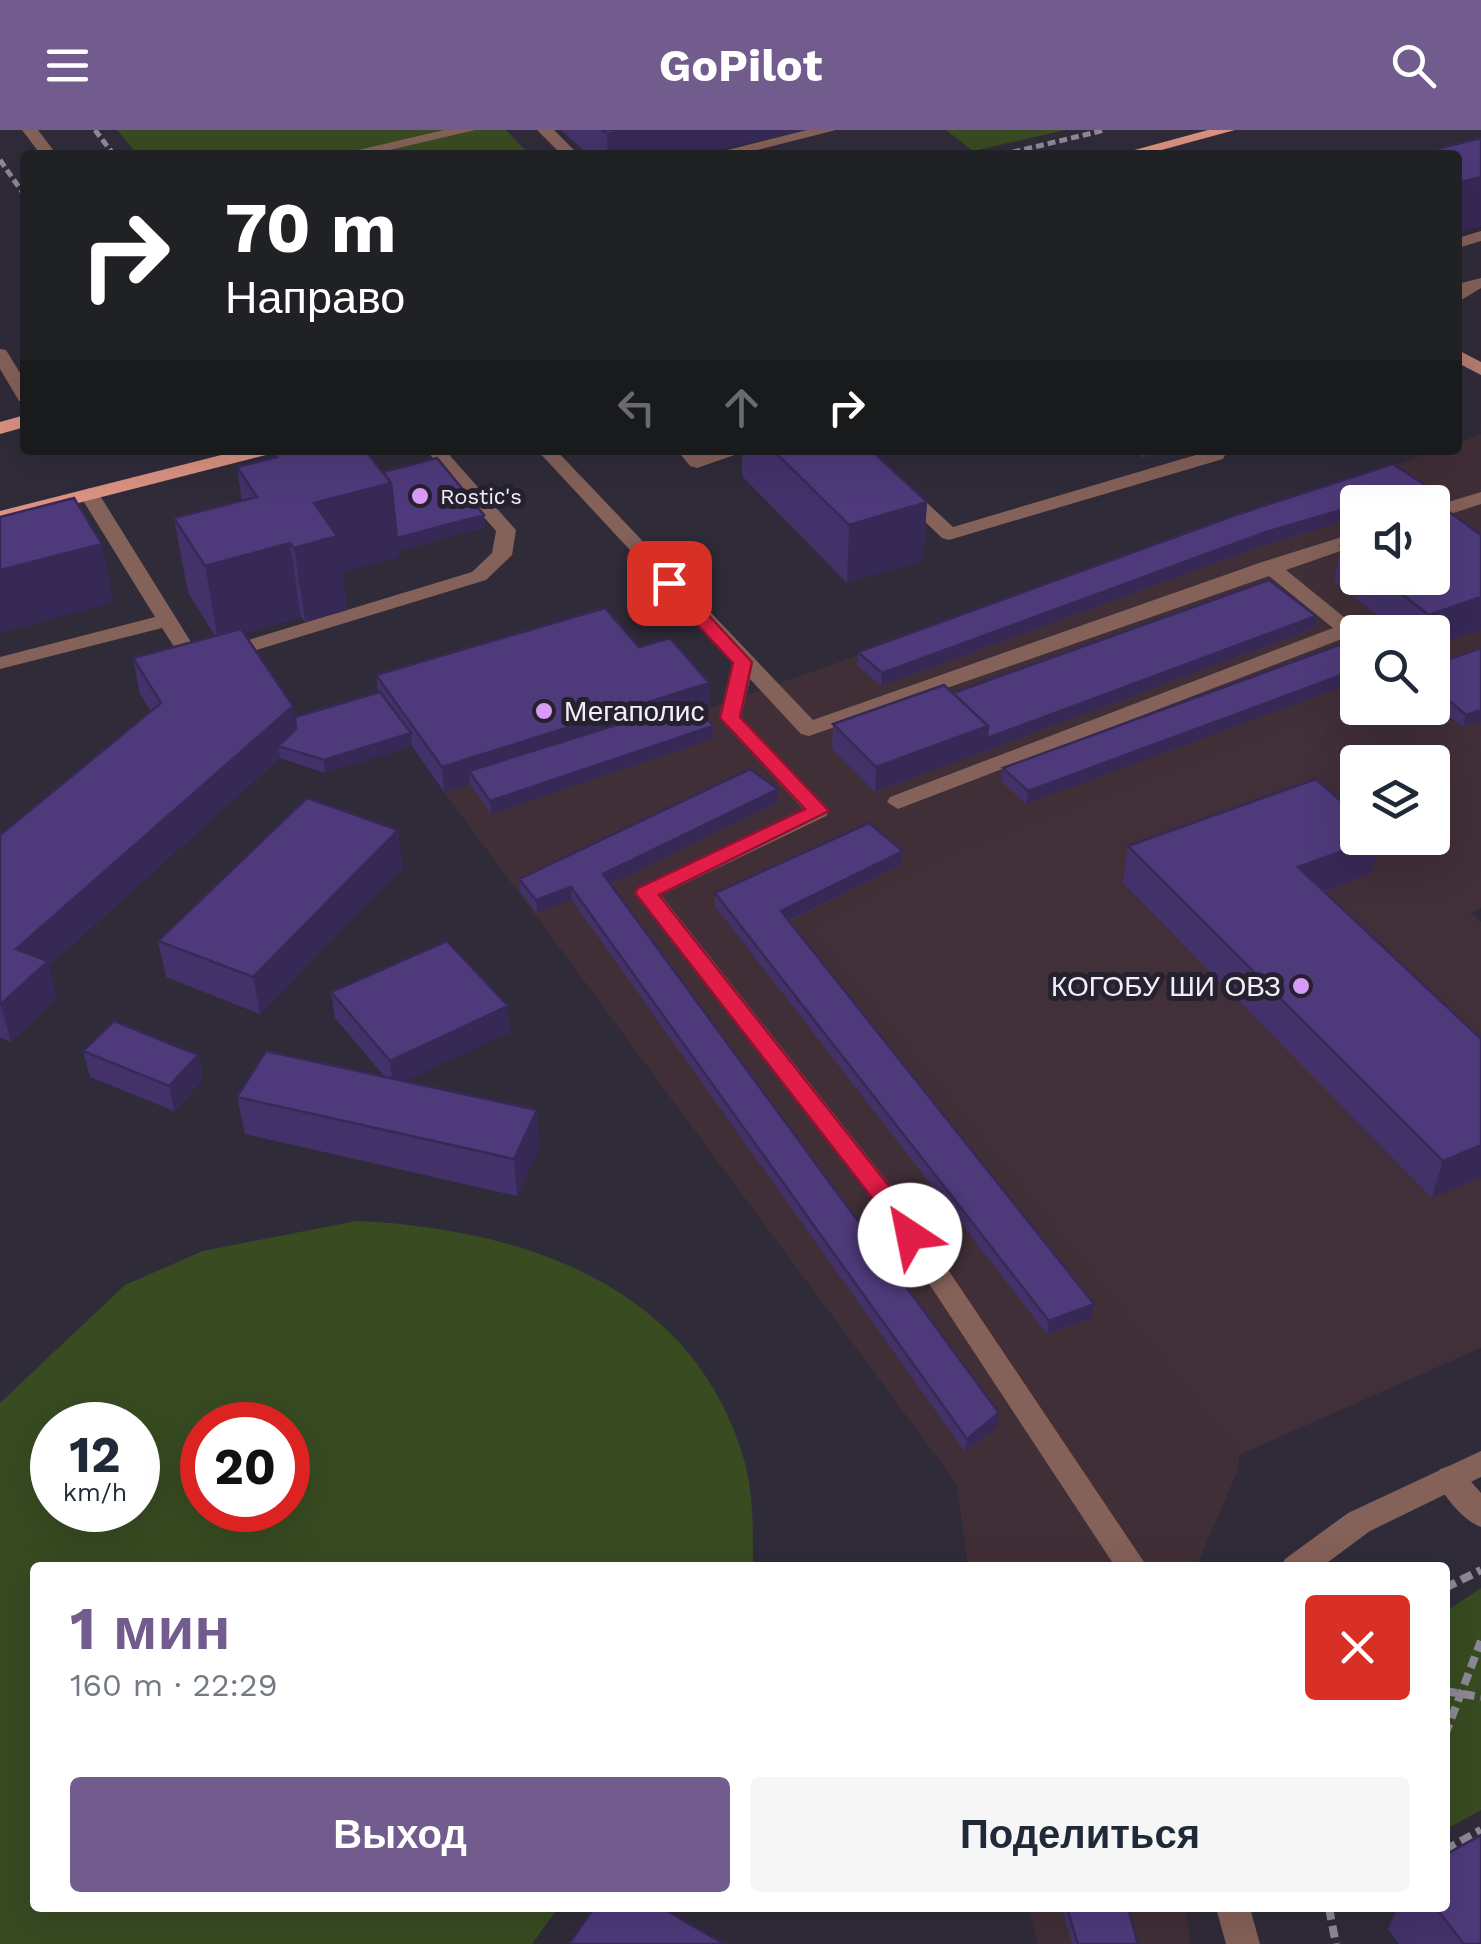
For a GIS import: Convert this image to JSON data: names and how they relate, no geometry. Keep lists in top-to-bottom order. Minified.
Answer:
{"places":["Rostiс's","Мегаполис","КОГОБУ ШИ ОВЗ"],"page":{"header":"GoPilot","turn":["70 m","Направо"],"speed":"12 km/h","limit":"20","heading":["1 мин","160 m · 22:29"],"buttons":["Выход","Поделиться"]}}
